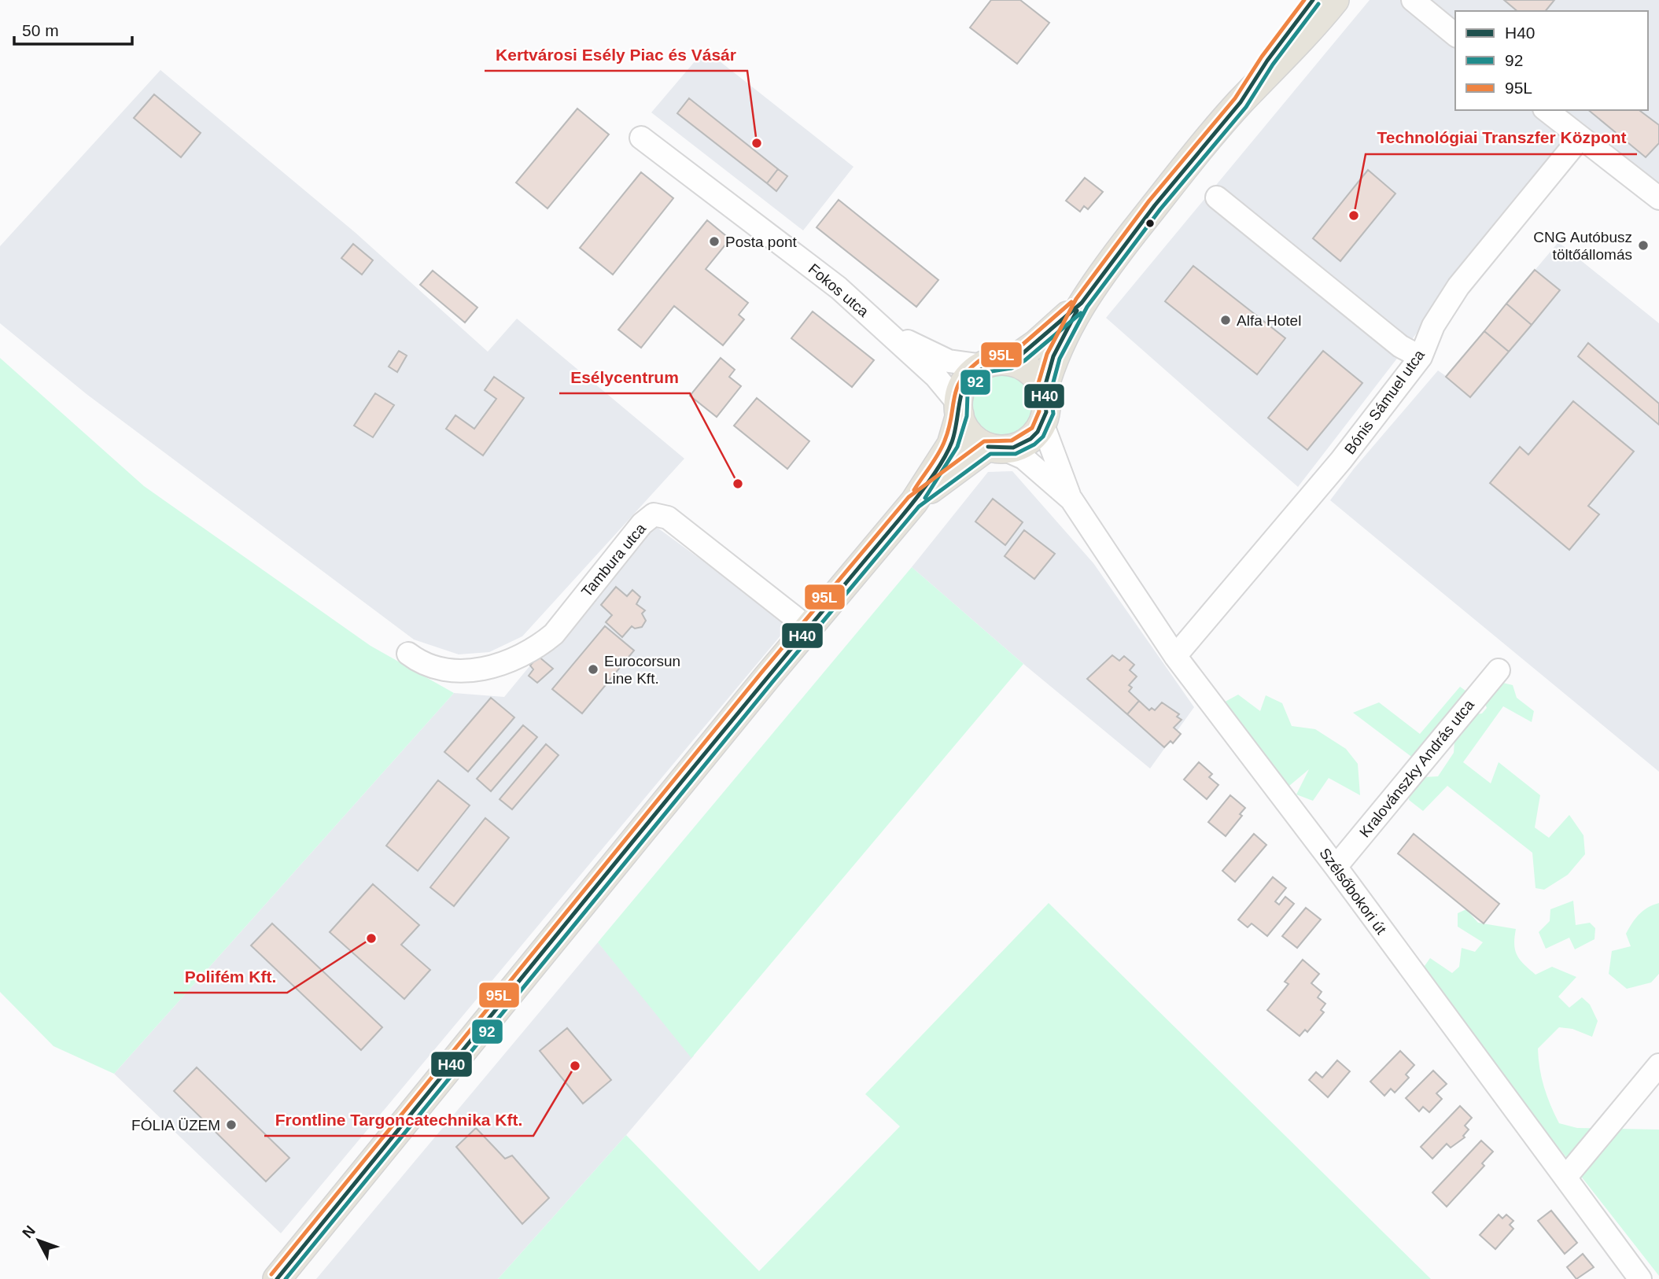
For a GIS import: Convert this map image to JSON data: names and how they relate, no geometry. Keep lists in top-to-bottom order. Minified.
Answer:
{"streets":{"street":["Fokos utca","Bónis Sámuel utca","Tambura utca","Kralovánszky András utca","Szélsőbokori út"]},"crossings":[["Bónis Sámuel utca","Szélsőbokori út"],["Kralovánszky András utca","Szélsőbokori út"]],"places":["Kertvárosi Esély Piac és Vásár","Technológiai Transzfer Központ","Posta pont","CNG Autóbusz töltőállomás","Alfa Hotel","Esélycentrum","Eurocorsun Line Kft.","Polifém Kft.","Frontline Targoncatechnika Kft.","FÓLIA ÜZEM"],"lines":["transit line H40","transit line 95L","transit line 92"],"legend":["H40","92","95L"],"scale_bar":"50 m","north":"top left"}
